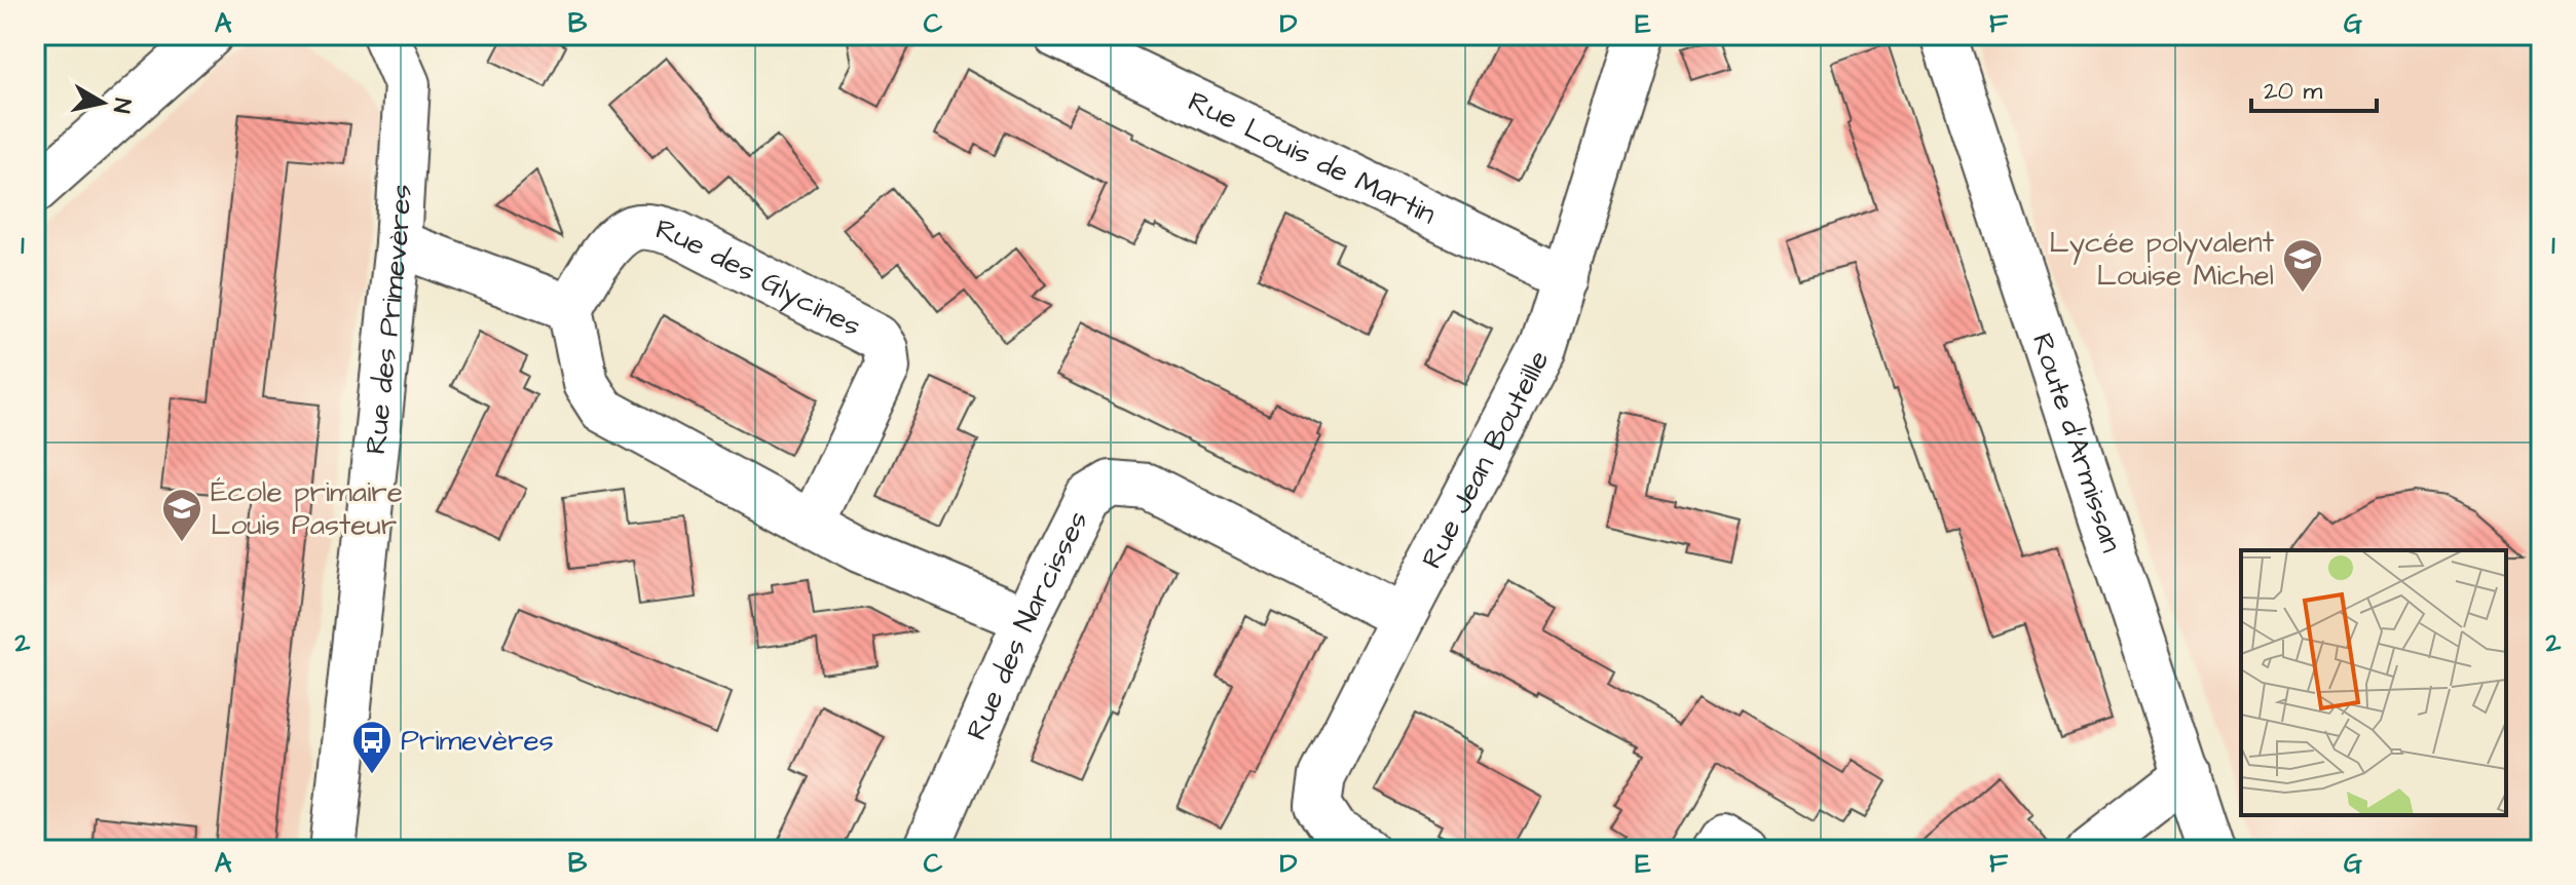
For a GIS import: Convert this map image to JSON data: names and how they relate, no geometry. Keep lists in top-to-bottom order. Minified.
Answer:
{"streets":{"street":["Rue Louis de Martin","Rue des Glycines","Rue des Primevères","Route d'Armissan","Rue Jean Bouteille","Rue des Narcisses"]},"crossings":[["Rue Louis de Martin","Rue Jean Bouteille"],["Rue Jean Bouteille","Rue des Narcisses"]],"places":{"school or university":["Lycée polyvalent Louise Michel","École primaire Louis Pasteur"],"bus stop":["Primevères"]},"scale_bar":"20 m","north":"right","grid":{"columns":["A","B","C","D","E","F","G"],"rows":["1","2"]}}
